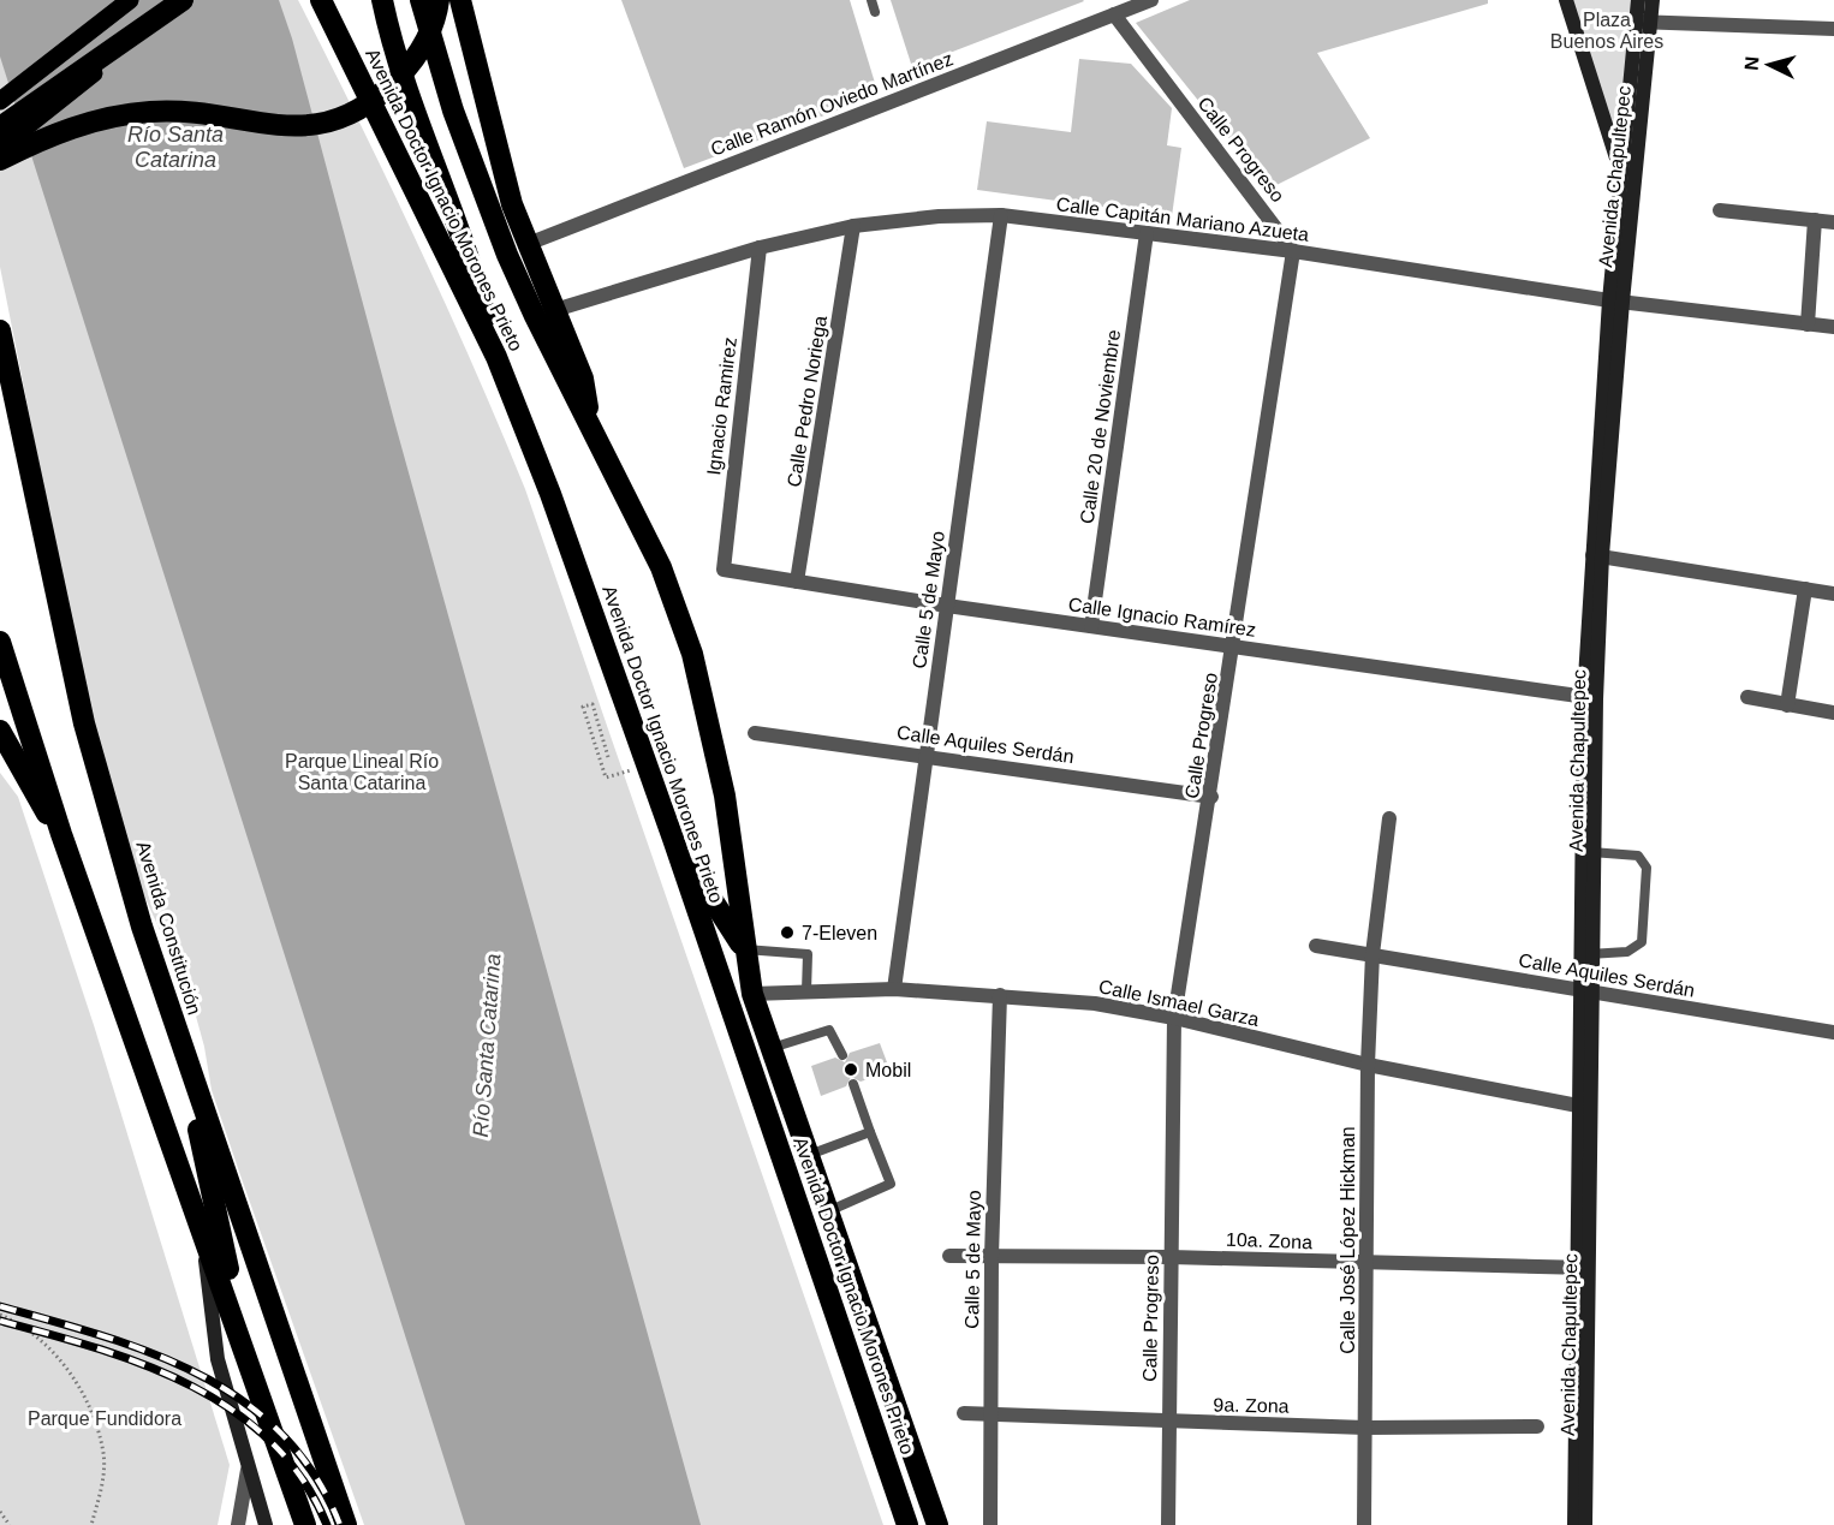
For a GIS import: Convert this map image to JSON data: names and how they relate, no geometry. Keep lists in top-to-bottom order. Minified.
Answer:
{"streets":{"highway":["Avenida Doctor Ignacio Morones Prieto","Avenida Constitución"],"main road":["Avenida Chapultepec"],"street":["Calle Ramón Oviedo Martínez","Calle Progreso","Calle Capitán Mariano Azueta","Calle Pedro Noriega","Ignacio Ramirez","Calle 20 de Noviembre","Calle 5 de Mayo","Calle Ignacio Ramírez","Calle Aquiles Serdán","Calle Ismael Garza","10a. Zona","Calle José López Hickman","9a. Zona"]},"crossings":[["Calle Ramón Oviedo Martínez","Calle Progreso"],["Calle Progreso","Calle Capitán Mariano Azueta"],["Calle Progreso","Calle Ignacio Ramírez"],["Calle Progreso","Calle Aquiles Serdán"],["Calle Progreso","Calle Ismael Garza"],["Calle Progreso","10a. Zona"],["Calle Progreso","9a. Zona"],["Avenida Chapultepec","Calle Capitán Mariano Azueta"],["Avenida Chapultepec","Calle Ignacio Ramírez"],["Avenida Chapultepec","Calle Aquiles Serdán"],["Avenida Chapultepec","Calle Ismael Garza"],["Avenida Chapultepec","10a. Zona"],["Avenida Doctor Ignacio Morones Prieto","Calle Capitán Mariano Azueta"],["Avenida Doctor Ignacio Morones Prieto","Calle Ismael Garza"],["Calle Capitán Mariano Azueta","Calle Pedro Noriega"],["Calle Capitán Mariano Azueta","Ignacio Ramirez"],["Calle Capitán Mariano Azueta","Calle 20 de Noviembre"],["Calle Capitán Mariano Azueta","Calle 5 de Mayo"],["Calle Pedro Noriega","Calle Ignacio Ramírez"],["Ignacio Ramirez","Calle Ignacio Ramírez"],["Calle 20 de Noviembre","Calle Ignacio Ramírez"],["Calle 5 de Mayo","Calle Ignacio Ramírez"],["Calle 5 de Mayo","Calle Aquiles Serdán"],["Calle 5 de Mayo","Calle Ismael Garza"],["Calle 5 de Mayo","10a. Zona"],["Calle 5 de Mayo","9a. Zona"],["Calle Aquiles Serdán","Calle José López Hickman"],["Calle Ismael Garza","Calle José López Hickman"],["10a. Zona","Calle José López Hickman"],["Calle José López Hickman","9a. Zona"]],"water":["Río Santa Catarina"],"parks":["Plaza Buenos Aires","Parque Lineal Río Santa Catarina","Parque Fundidora"],"places":["7-Eleven","Mobil"],"north":"left"}
